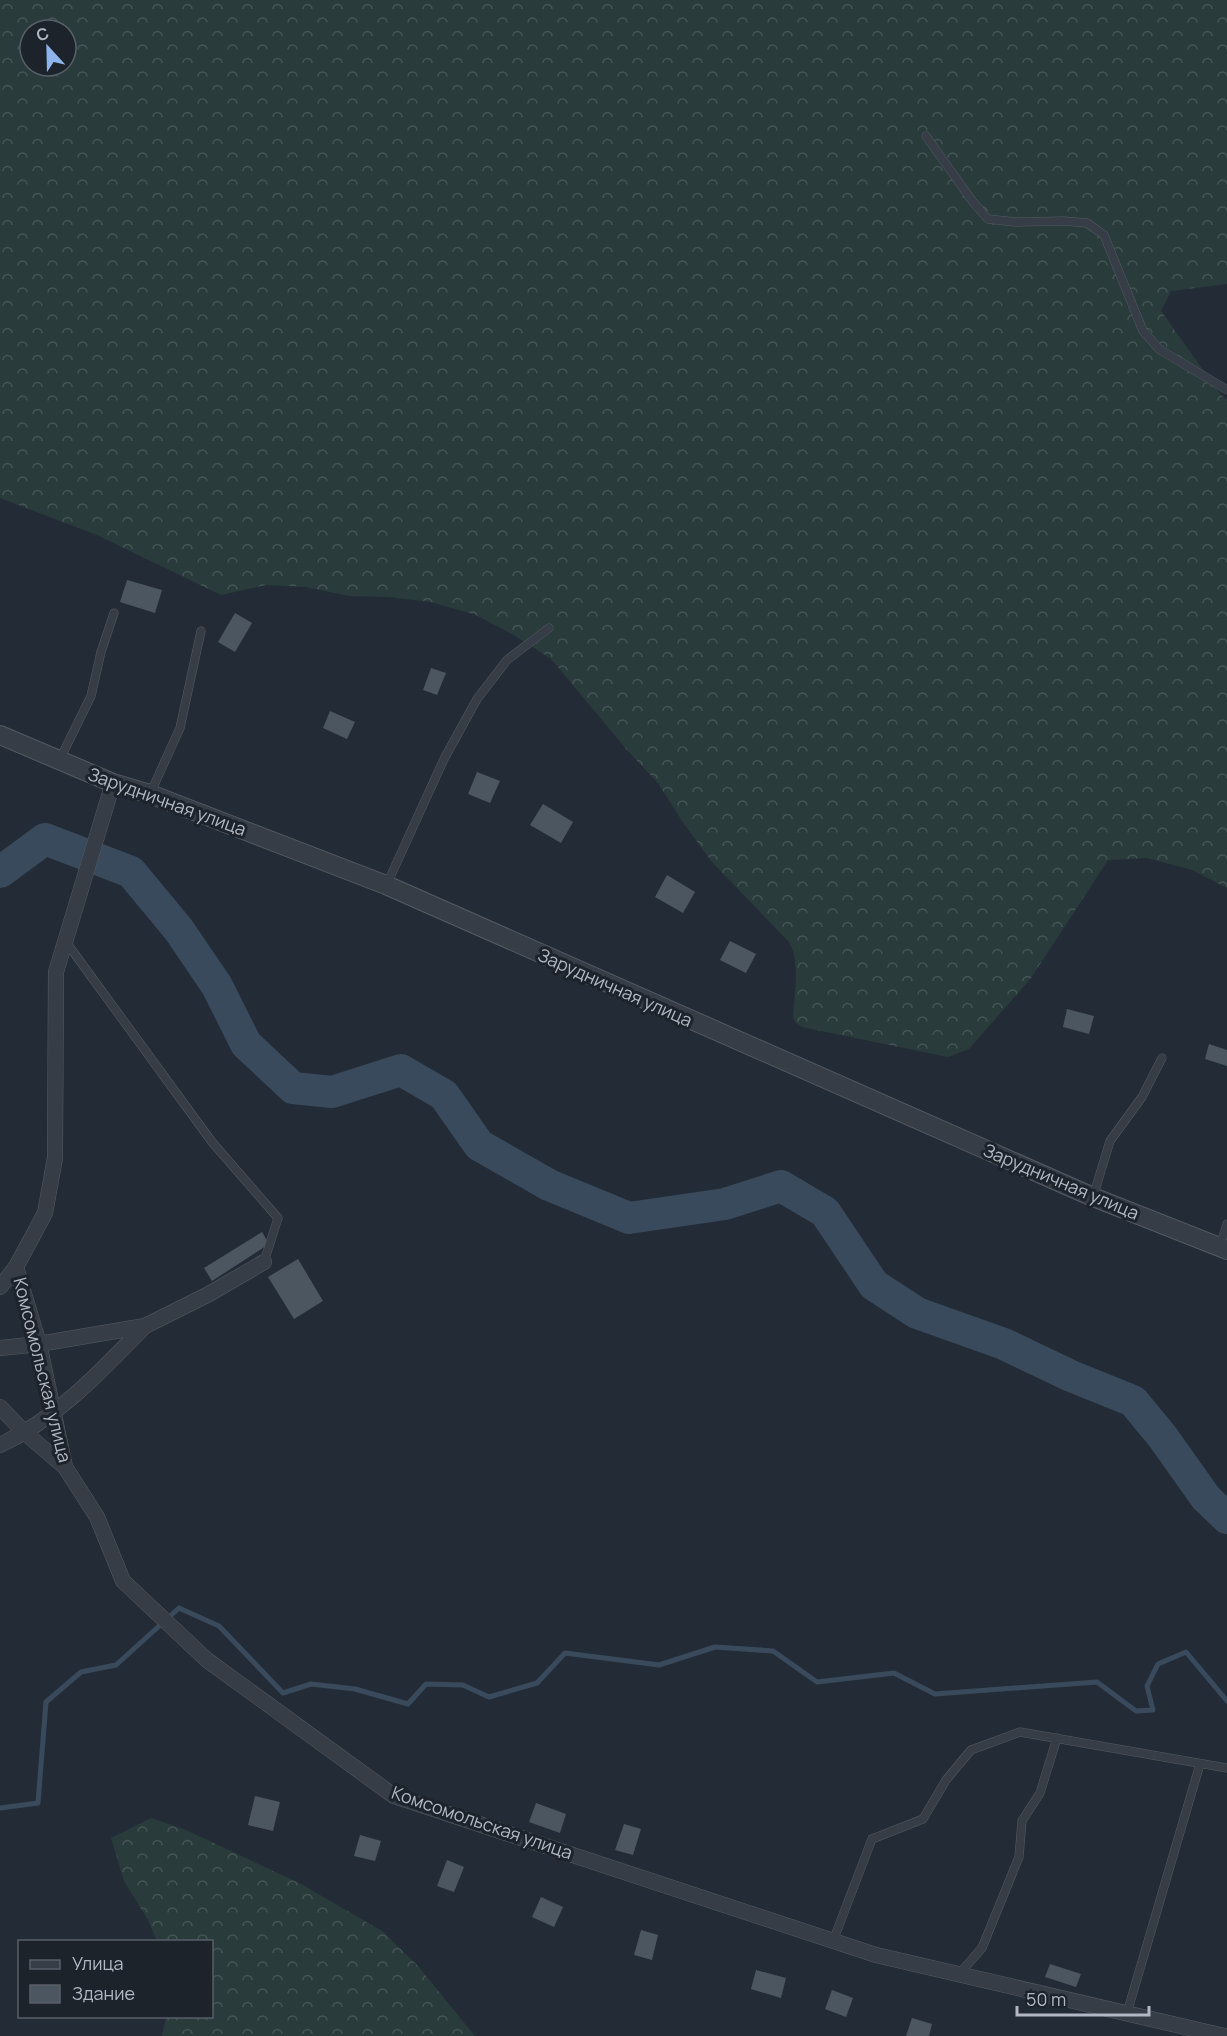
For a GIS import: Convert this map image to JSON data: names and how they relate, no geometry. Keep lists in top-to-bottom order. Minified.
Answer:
{"streets":{"street":["Зарудничная улица","Комсомольская улица"]},"legend":["Улица","Здание"],"scale_bar":"50 m","north":"top"}
